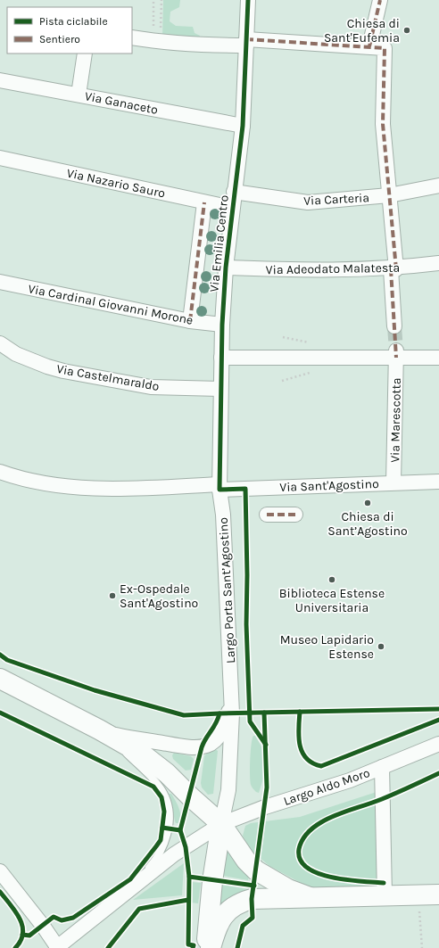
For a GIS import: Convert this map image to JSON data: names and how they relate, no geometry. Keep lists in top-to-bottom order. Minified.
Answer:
{"streets":{"street":["Via Ganaceto","Via Nazario Sauro","Via Carteria","Via Emilia Centro","Via Adeodato Malatesta","Via Cardinal Giovanni Morone","Via Castelmaraldo","Via Marescotta","Via Sant'Agostino","Largo Porta Sant’Agostino","Largo Aldo Moro"]},"crossings":[["Via Ganaceto","Via Emilia Centro"],["Via Nazario Sauro","Via Emilia Centro"],["Via Carteria","Via Emilia Centro"],["Via Emilia Centro","Via Adeodato Malatesta"],["Via Emilia Centro","Via Cardinal Giovanni Morone"],["Via Emilia Centro","Via Castelmaraldo"],["Via Emilia Centro","Via Sant'Agostino"],["Via Emilia Centro","Largo Porta Sant’Agostino"],["Via Marescotta","Via Sant'Agostino"],["Via Sant'Agostino","Largo Porta Sant’Agostino"],["Largo Porta Sant’Agostino","Largo Aldo Moro"]],"places":["Chiesa di Sant'Eufemia","Chiesa di Sant’Agostino","Biblioteca Estense Universitaria","Ex-Ospedale Sant'Agostino","Museo Lapidario Estense"],"legend":["Pista ciclabile","Sentiero"]}
